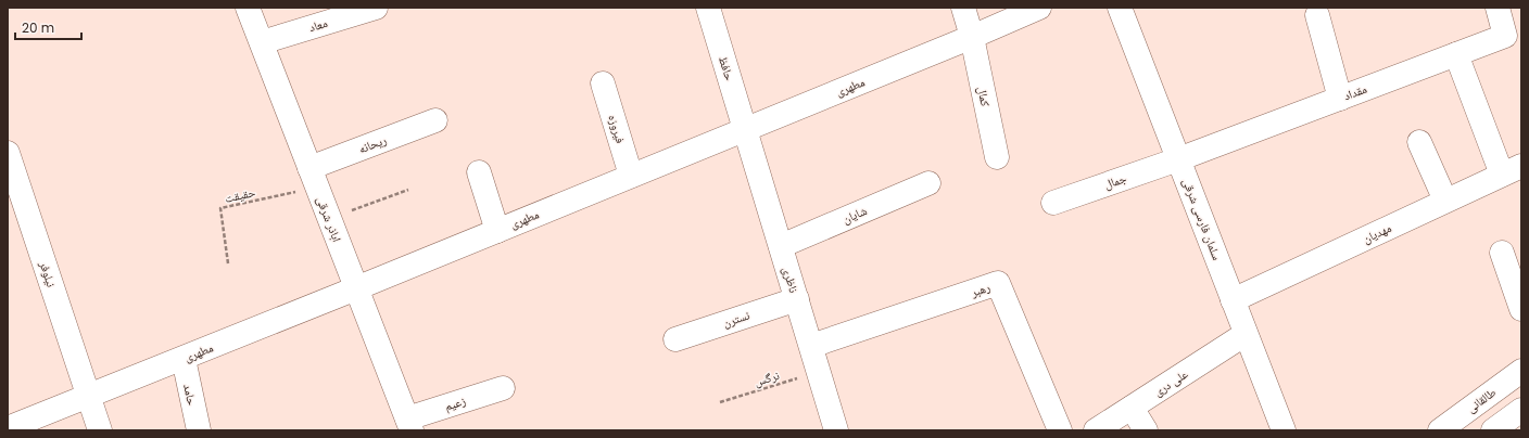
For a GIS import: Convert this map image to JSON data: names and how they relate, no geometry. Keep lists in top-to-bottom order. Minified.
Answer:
{"streets":{"street":["معاد","حافظ","مطهری","مقداد","کمال","فیروزه","ریحانه","جمال","شایان","اباذر شرقی","سلمان فارسی شرقی","مهدیان","نیلوفر","ناظری","رهبر","نسترن","علی دری","حامد","طالقانی","زعیم"],"path":["حقیقت","نرگس"]},"crossings":[["معاد","اباذر شرقی"],["حافظ","مطهری"],["حافظ","ناظری"],["مطهری","کمال"],["مطهری","فیروزه"],["مطهری","اباذر شرقی"],["مطهری","نیلوفر"],["مطهری","ناظری"],["مطهری","حامد"],["مقداد","جمال"],["مقداد","سلمان فارسی شرقی"],["ریحانه","حقیقت"],["ریحانه","اباذر شرقی"],["جمال","سلمان فارسی شرقی"],["حقیقت","اباذر شرقی"],["شایان","ناظری"],["اباذر شرقی","زعیم"],["سلمان فارسی شرقی","مهدیان"],["سلمان فارسی شرقی","علی دری"],["ناظری","رهبر"],["ناظری","نسترن"],["ناظری","نرگس"]],"scale_bar":"20 m"}
